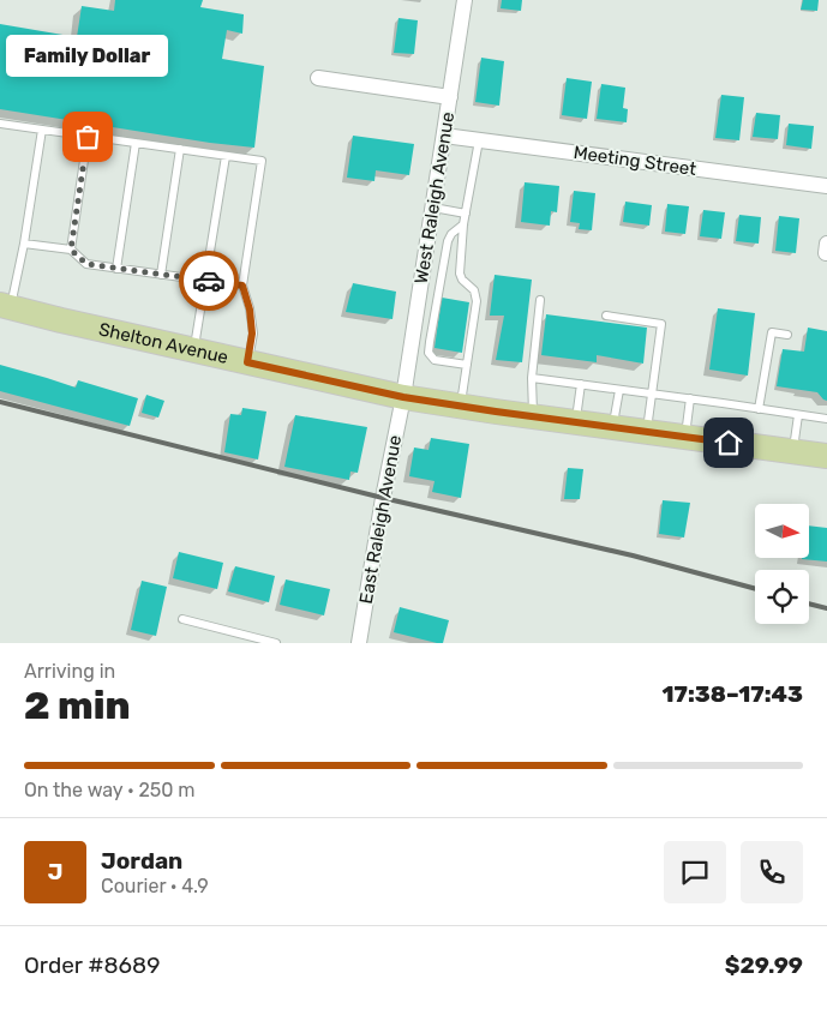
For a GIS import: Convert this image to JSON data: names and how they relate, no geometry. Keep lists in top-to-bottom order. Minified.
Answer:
{"streets":{"main road":["Shelton Avenue"],"street":["Meeting Street","West Raleigh Avenue","East Raleigh Avenue"]},"crossings":[["Meeting Street","West Raleigh Avenue"],["West Raleigh Avenue","Shelton Avenue"],["West Raleigh Avenue","East Raleigh Avenue"],["Shelton Avenue","East Raleigh Avenue"]],"places":["Family Dollar"],"north":"right","page":{"bubble":"Family Dollar","heading":["2 min","Arriving in","17:38–17:43"],"panel":["Jordan","Courier · 4.9","Order #8689","$29.99"],"bar":"On the way · 250 m","round":"J"}}
